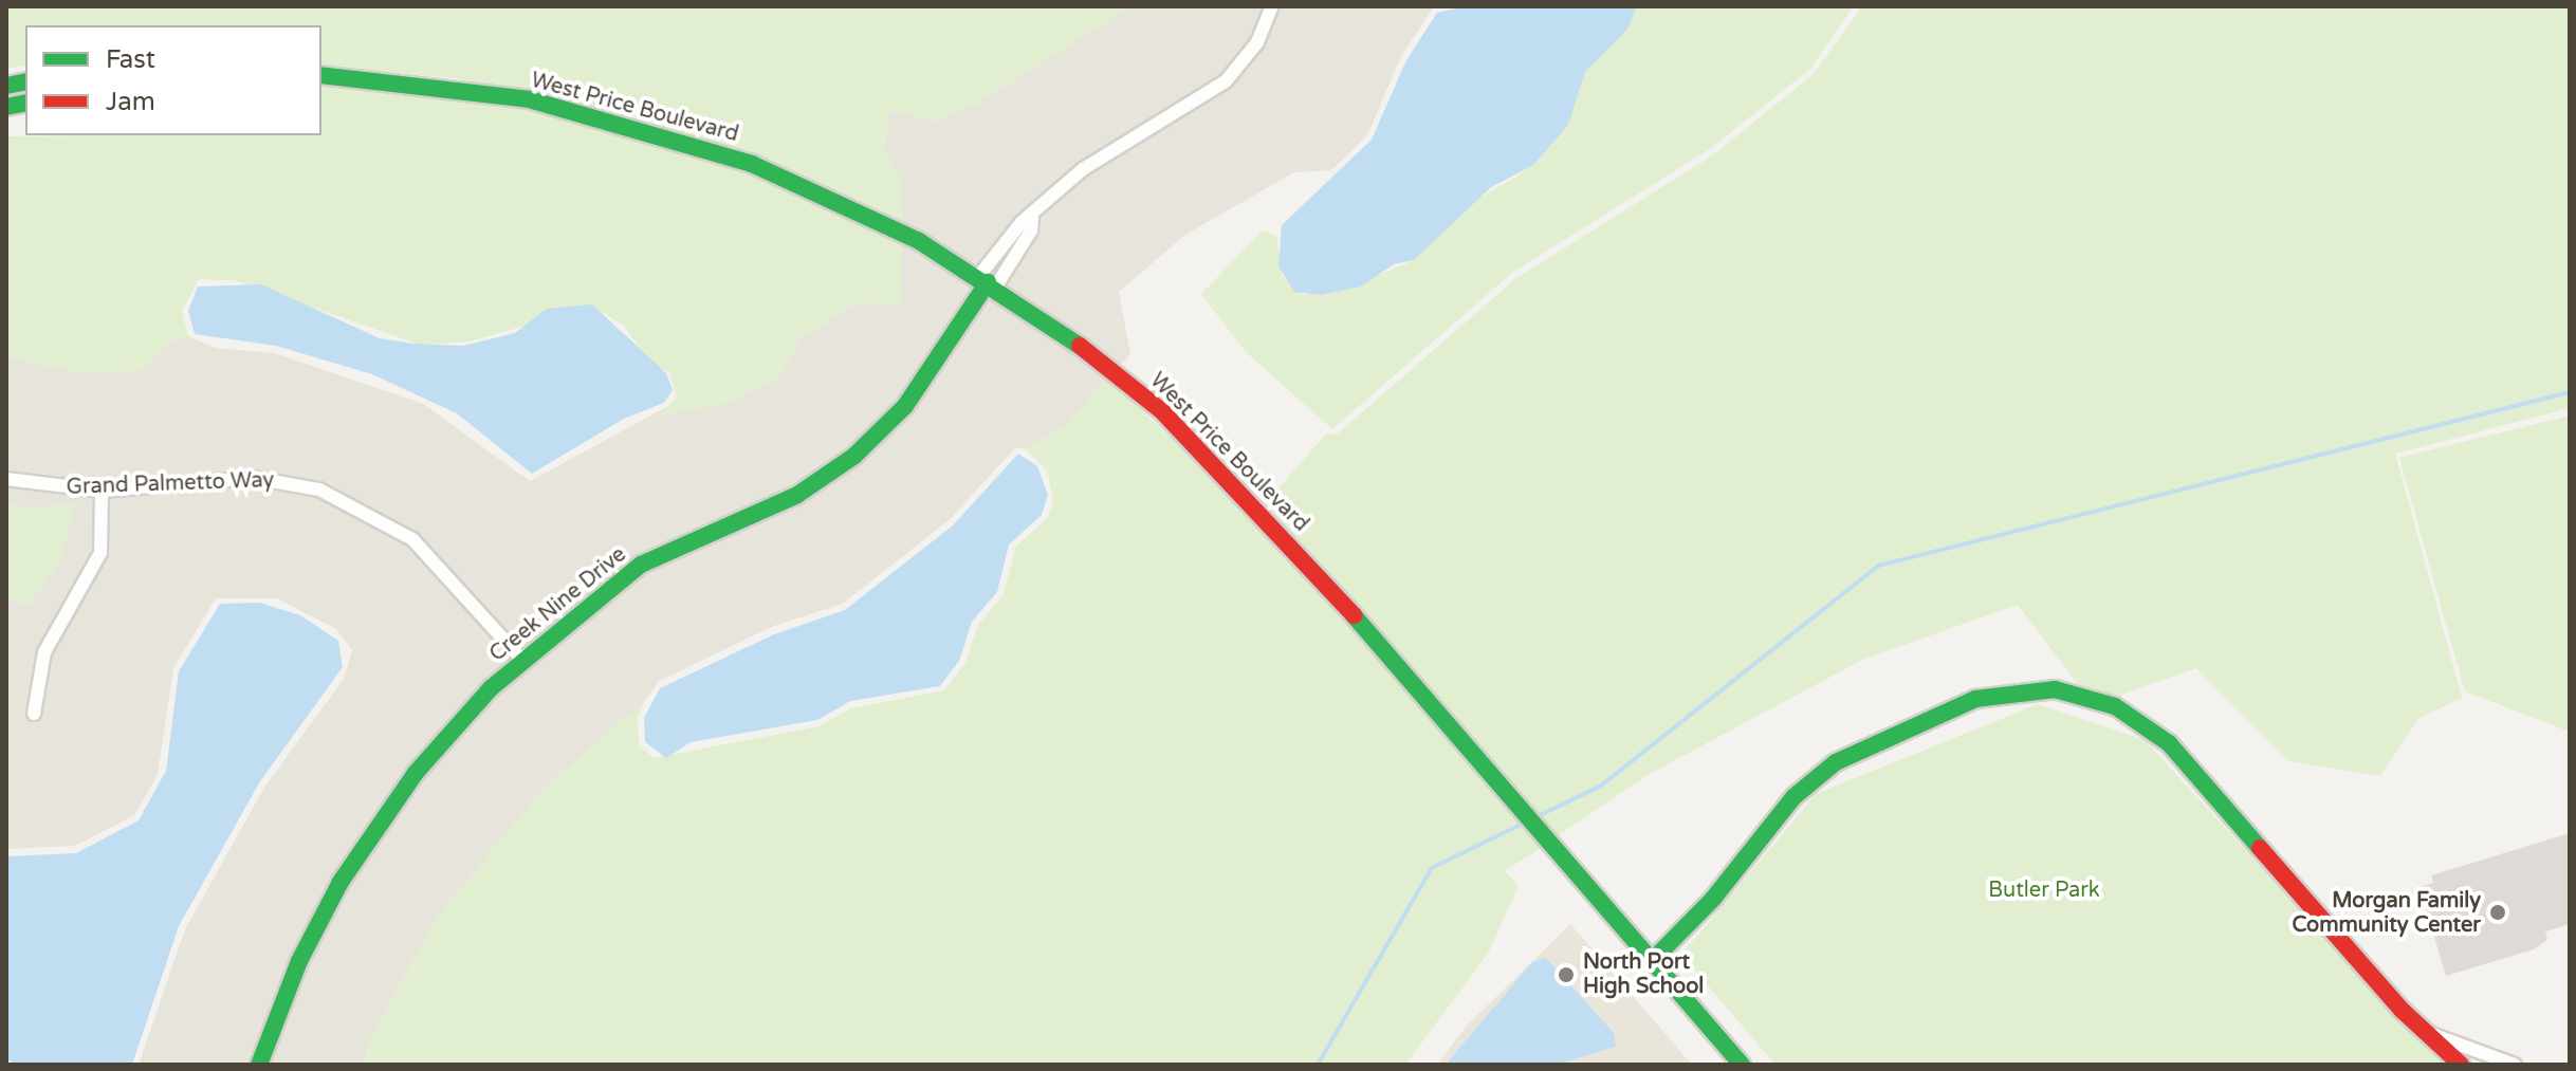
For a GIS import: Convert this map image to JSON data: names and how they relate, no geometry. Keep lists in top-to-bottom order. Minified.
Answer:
{"streets":{"street":["West Price Boulevard","Grand Palmetto Way","Creek Nine Drive"]},"crossings":[["West Price Boulevard","Creek Nine Drive"],["Grand Palmetto Way","Creek Nine Drive"]],"parks":["Butler Park"],"places":["Morgan Family Community Center","North Port High School"],"legend":["Fast","Jam"]}
